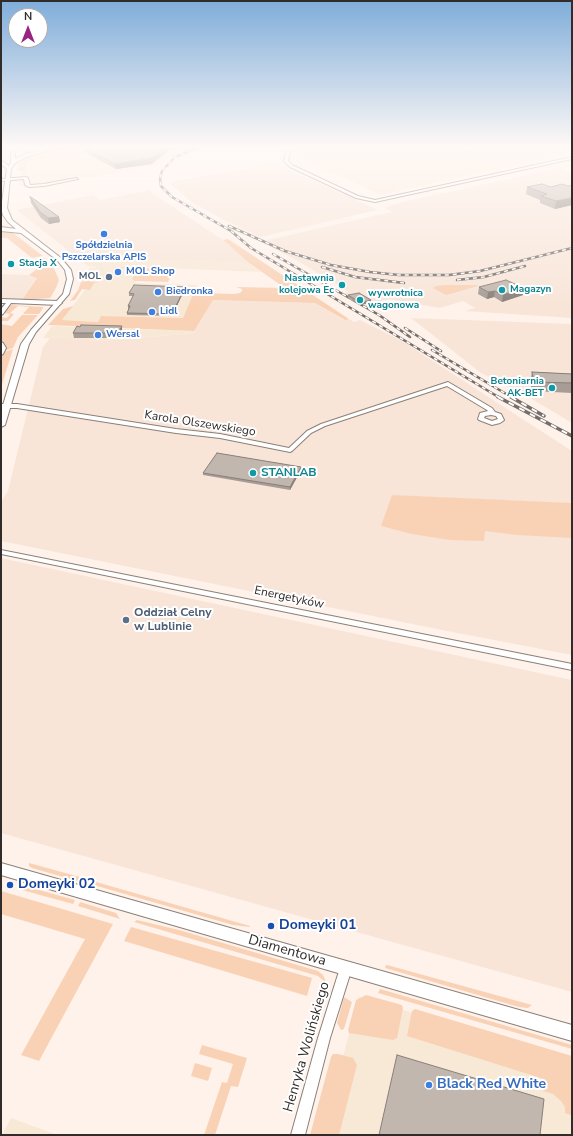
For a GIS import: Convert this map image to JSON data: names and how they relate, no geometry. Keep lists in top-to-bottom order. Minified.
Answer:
{"streets":{"street":["Karola Olszewskiego","Energetyków","Diamentowa","Henryka Wolińskiego"]},"crossings":[["Diamentowa","Henryka Wolińskiego"]],"places":["Spółdzielnia Pszczelarska APIS","Stacja X","MOL Shop","MOL","Nastawnia kolejowa Ec","Magazyn","Biedronka","wywrotnica wagonowa","Lidl","Wersal","Betoniarnia AK-BET","STANLAB","Oddział Celny w Lublinie","Domeyki 02","Domeyki 01","Black Red White"],"north":"top"}
